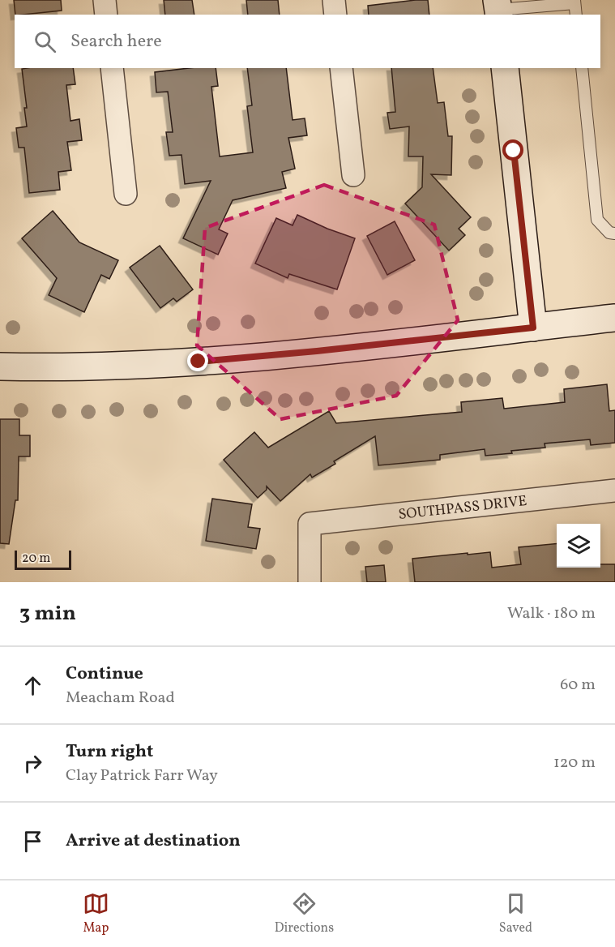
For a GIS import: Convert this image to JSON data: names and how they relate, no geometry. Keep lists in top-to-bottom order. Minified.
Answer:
{"streets":{"street":["SOUTHPASS DRIVE"]},"scale_bar":"20 m","page":{"search":"Search here","scale":"20 m","heading":["3 min","Walk · 180 m"],"list":[["Continue","Meacham Road","60 m"],["Turn right","Clay Patrick Farr Way","120 m"],"Arrive at destination"],"nav":["Map","Directions","Saved"]}}
